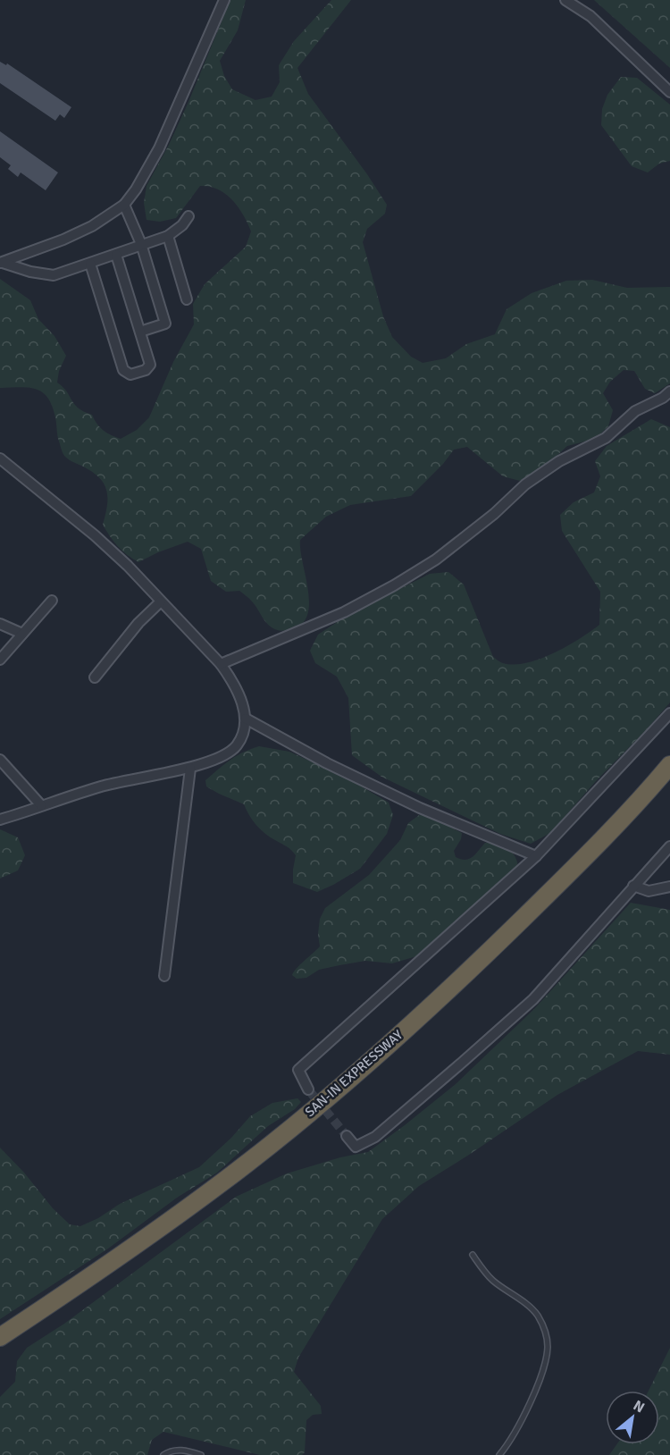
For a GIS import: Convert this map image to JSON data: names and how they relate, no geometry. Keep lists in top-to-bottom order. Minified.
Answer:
{"streets":{"highway":["SAN-IN EXPRESSWAY"]},"north":"top right"}
